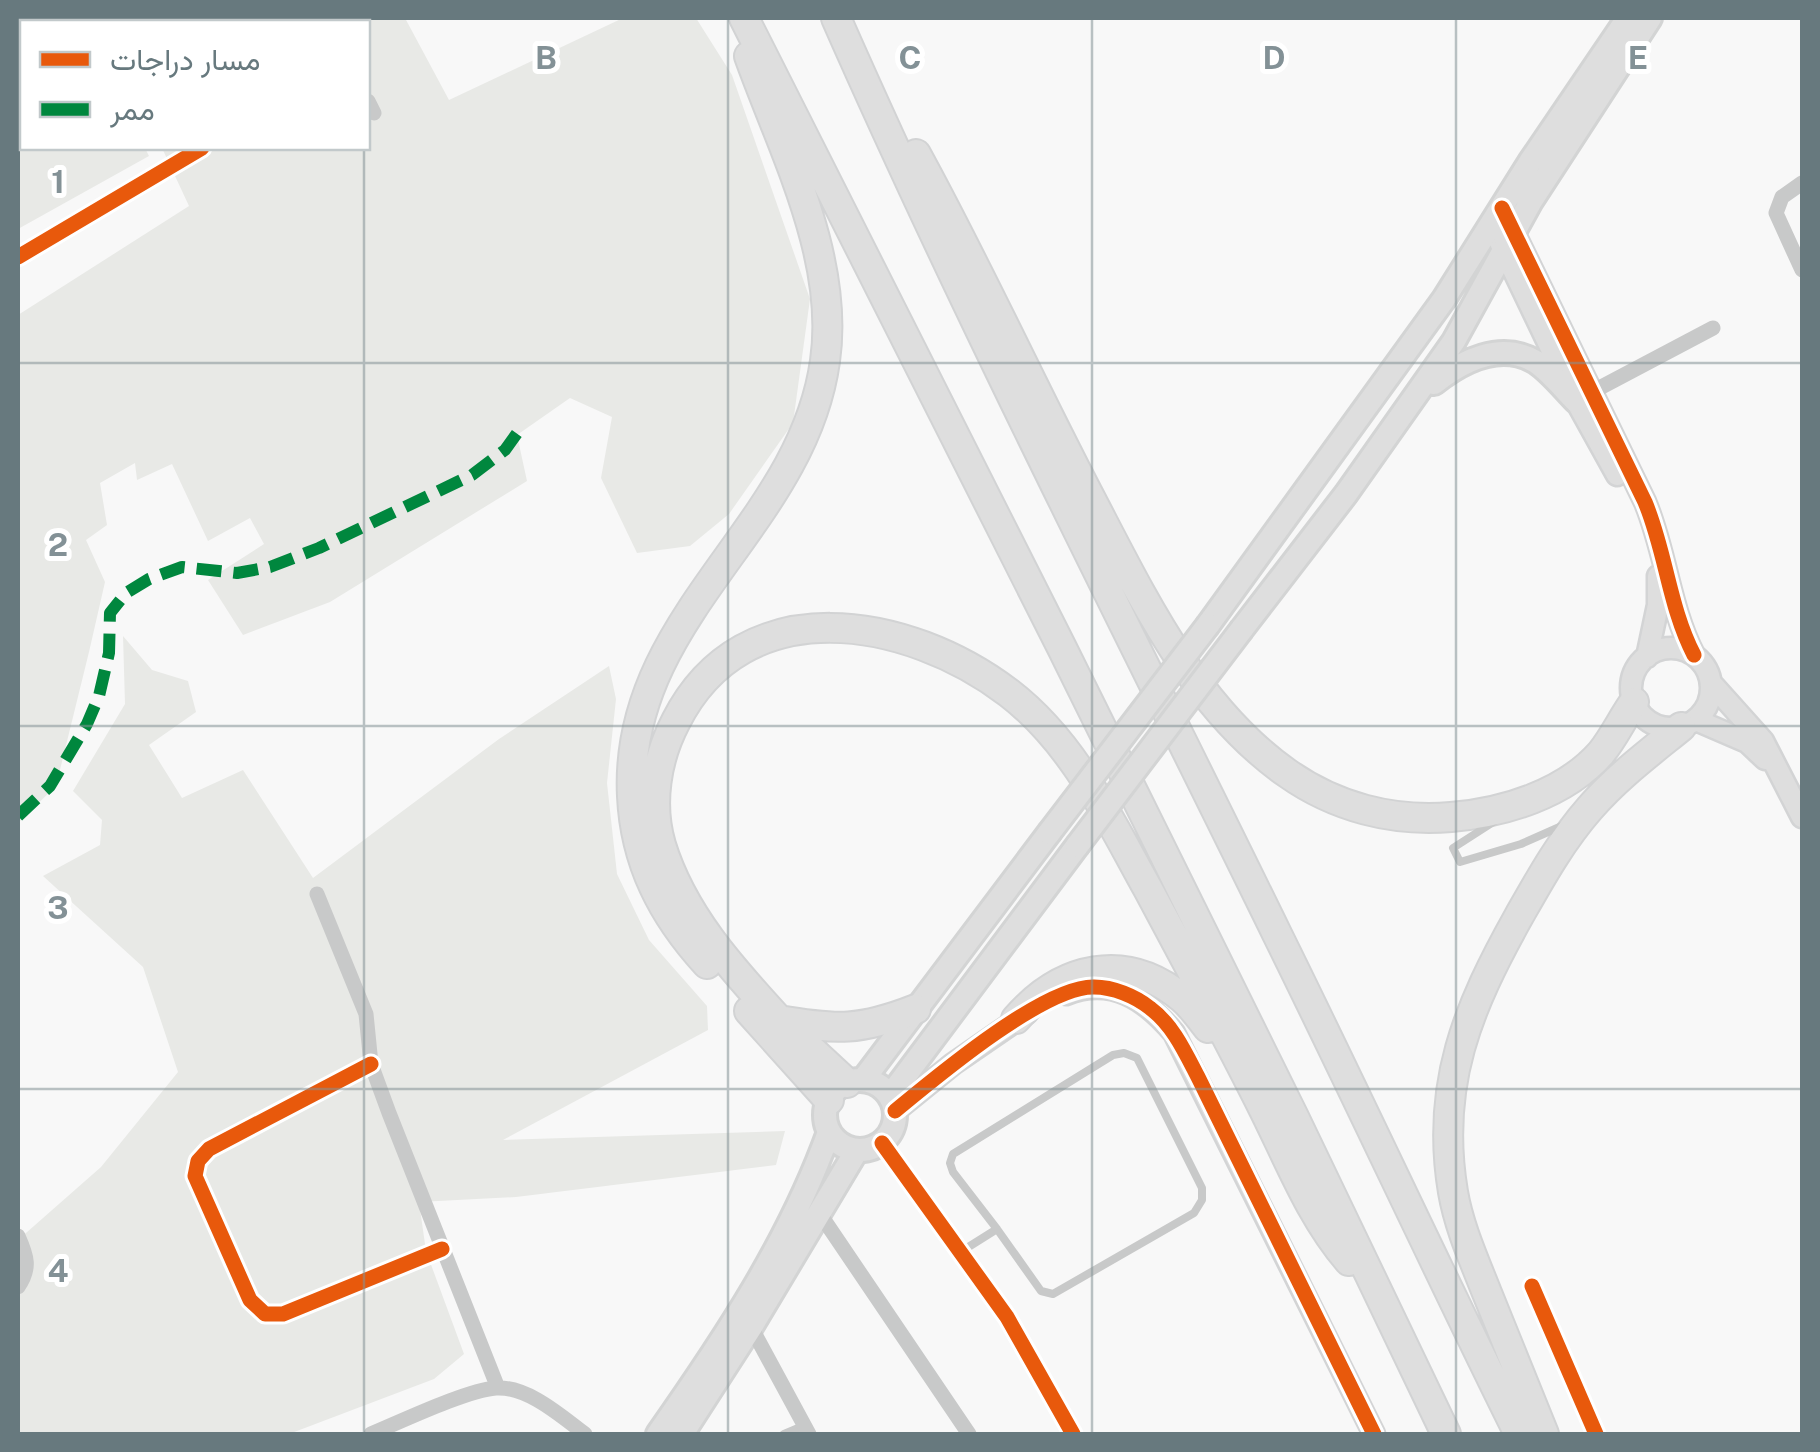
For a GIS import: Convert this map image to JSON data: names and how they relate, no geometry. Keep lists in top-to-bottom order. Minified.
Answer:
{"legend":["مسار دراجات","ممر"],"grid":{"columns":["B","C","D","E"],"rows":["1","2","3","4"]}}
